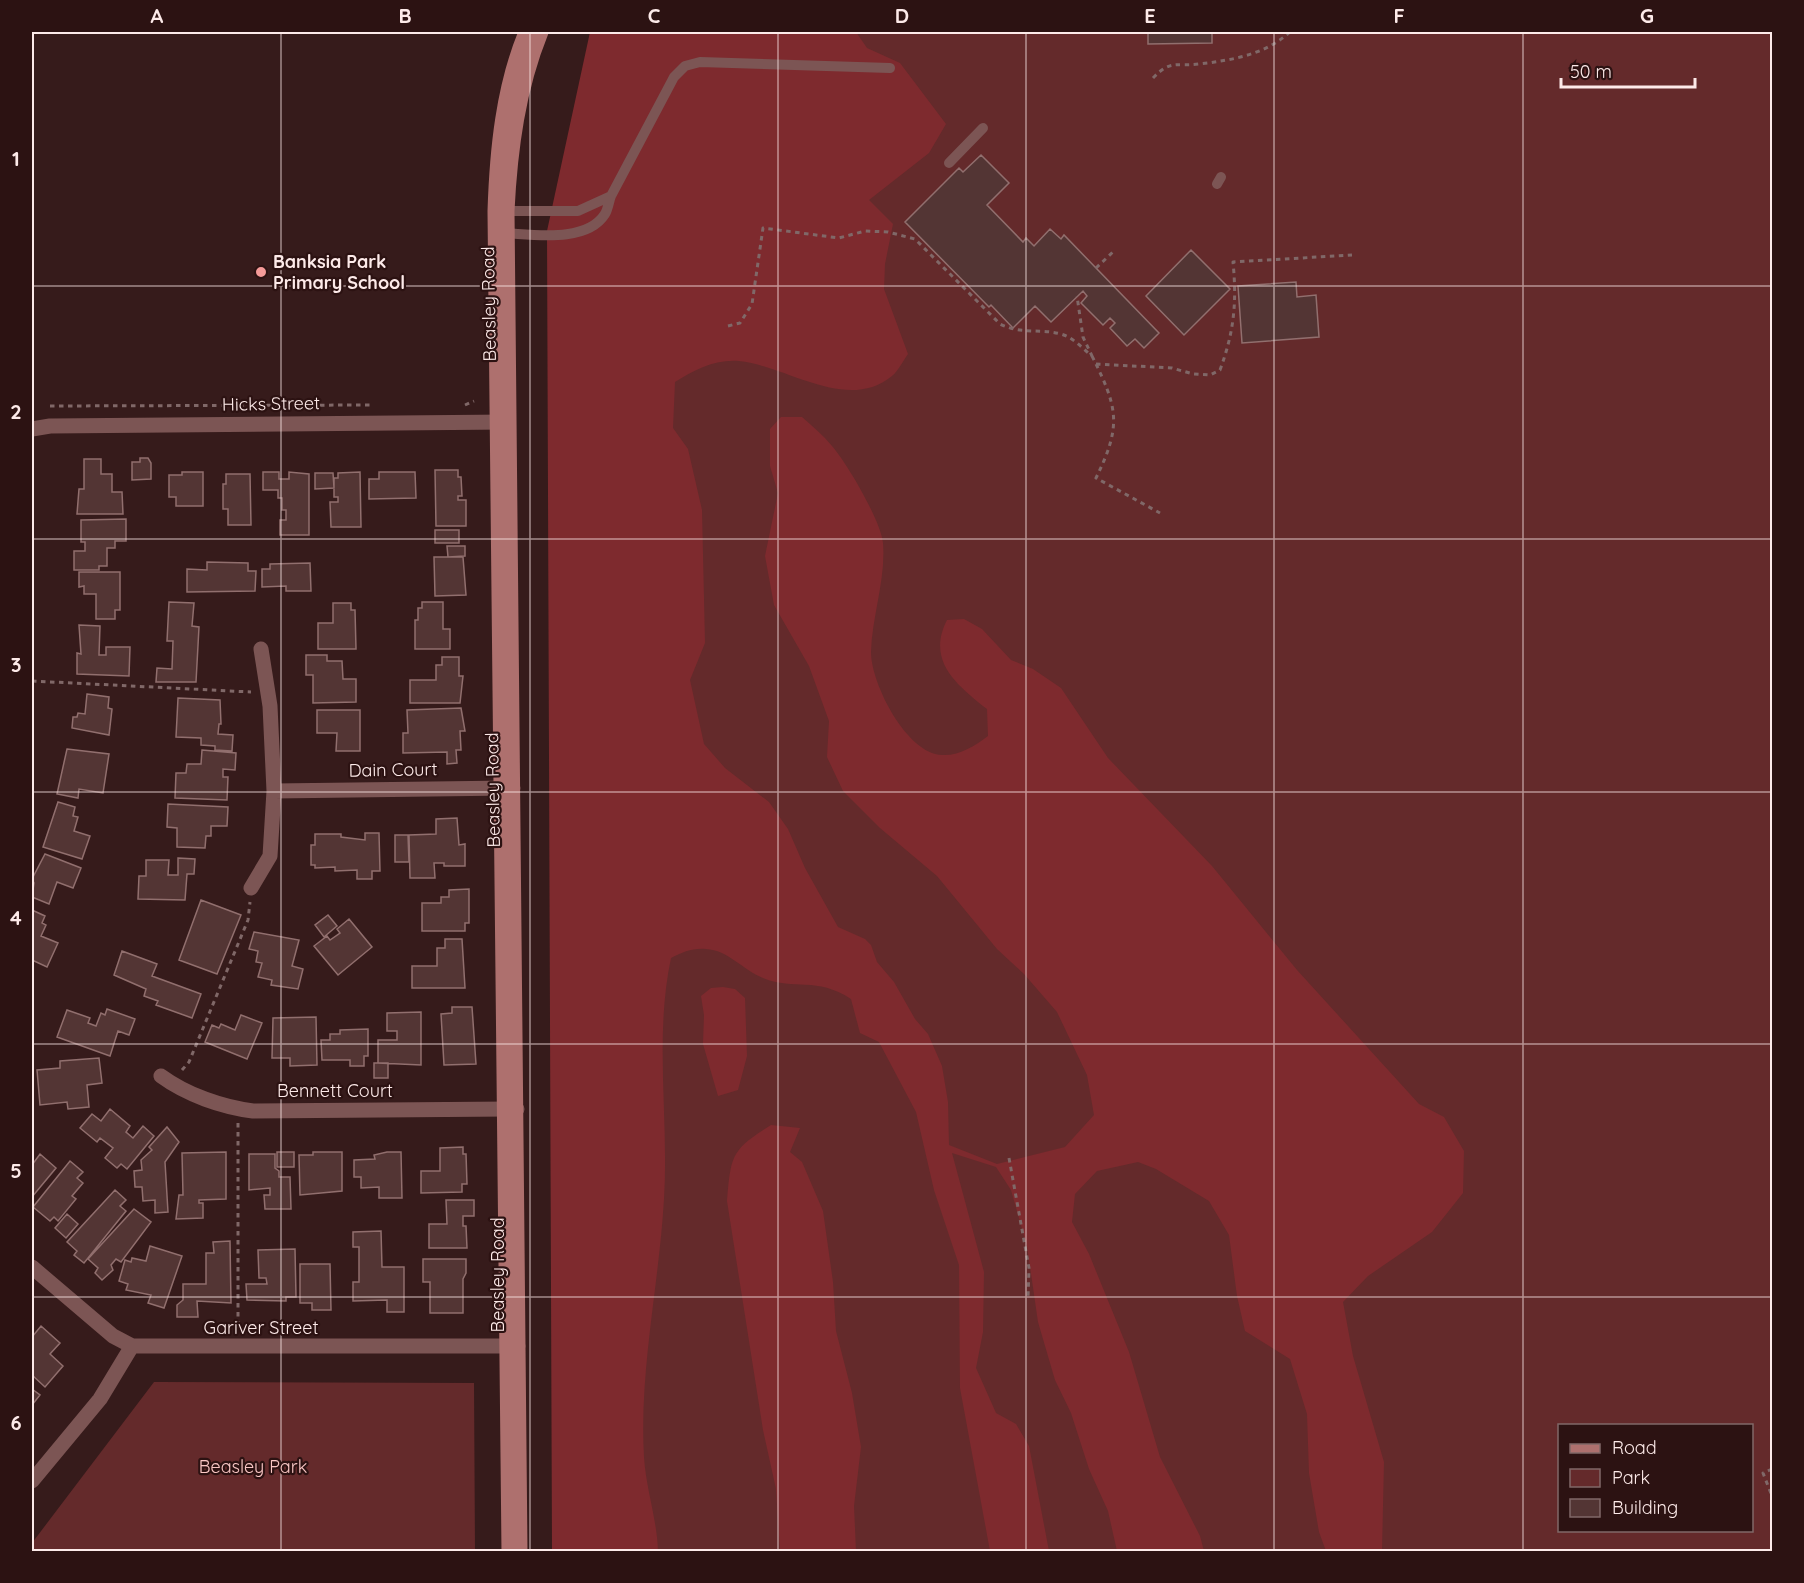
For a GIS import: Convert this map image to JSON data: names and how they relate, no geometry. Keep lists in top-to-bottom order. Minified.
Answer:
{"streets":{"main road":["Beasley Road"],"street":["Hicks Street","Dain Court","Bennett Court","Gariver Street"]},"crossings":[["Beasley Road","Hicks Street"],["Beasley Road","Dain Court"],["Beasley Road","Bennett Court"],["Beasley Road","Gariver Street"]],"parks":["Beasley Park"],"places":["Banksia Park Primary School"],"legend":["Road","Park","Building"],"scale_bar":"50 m","grid":{"columns":["A","B","C","D","E","F","G"],"rows":["1","2","3","4","5","6"]}}
